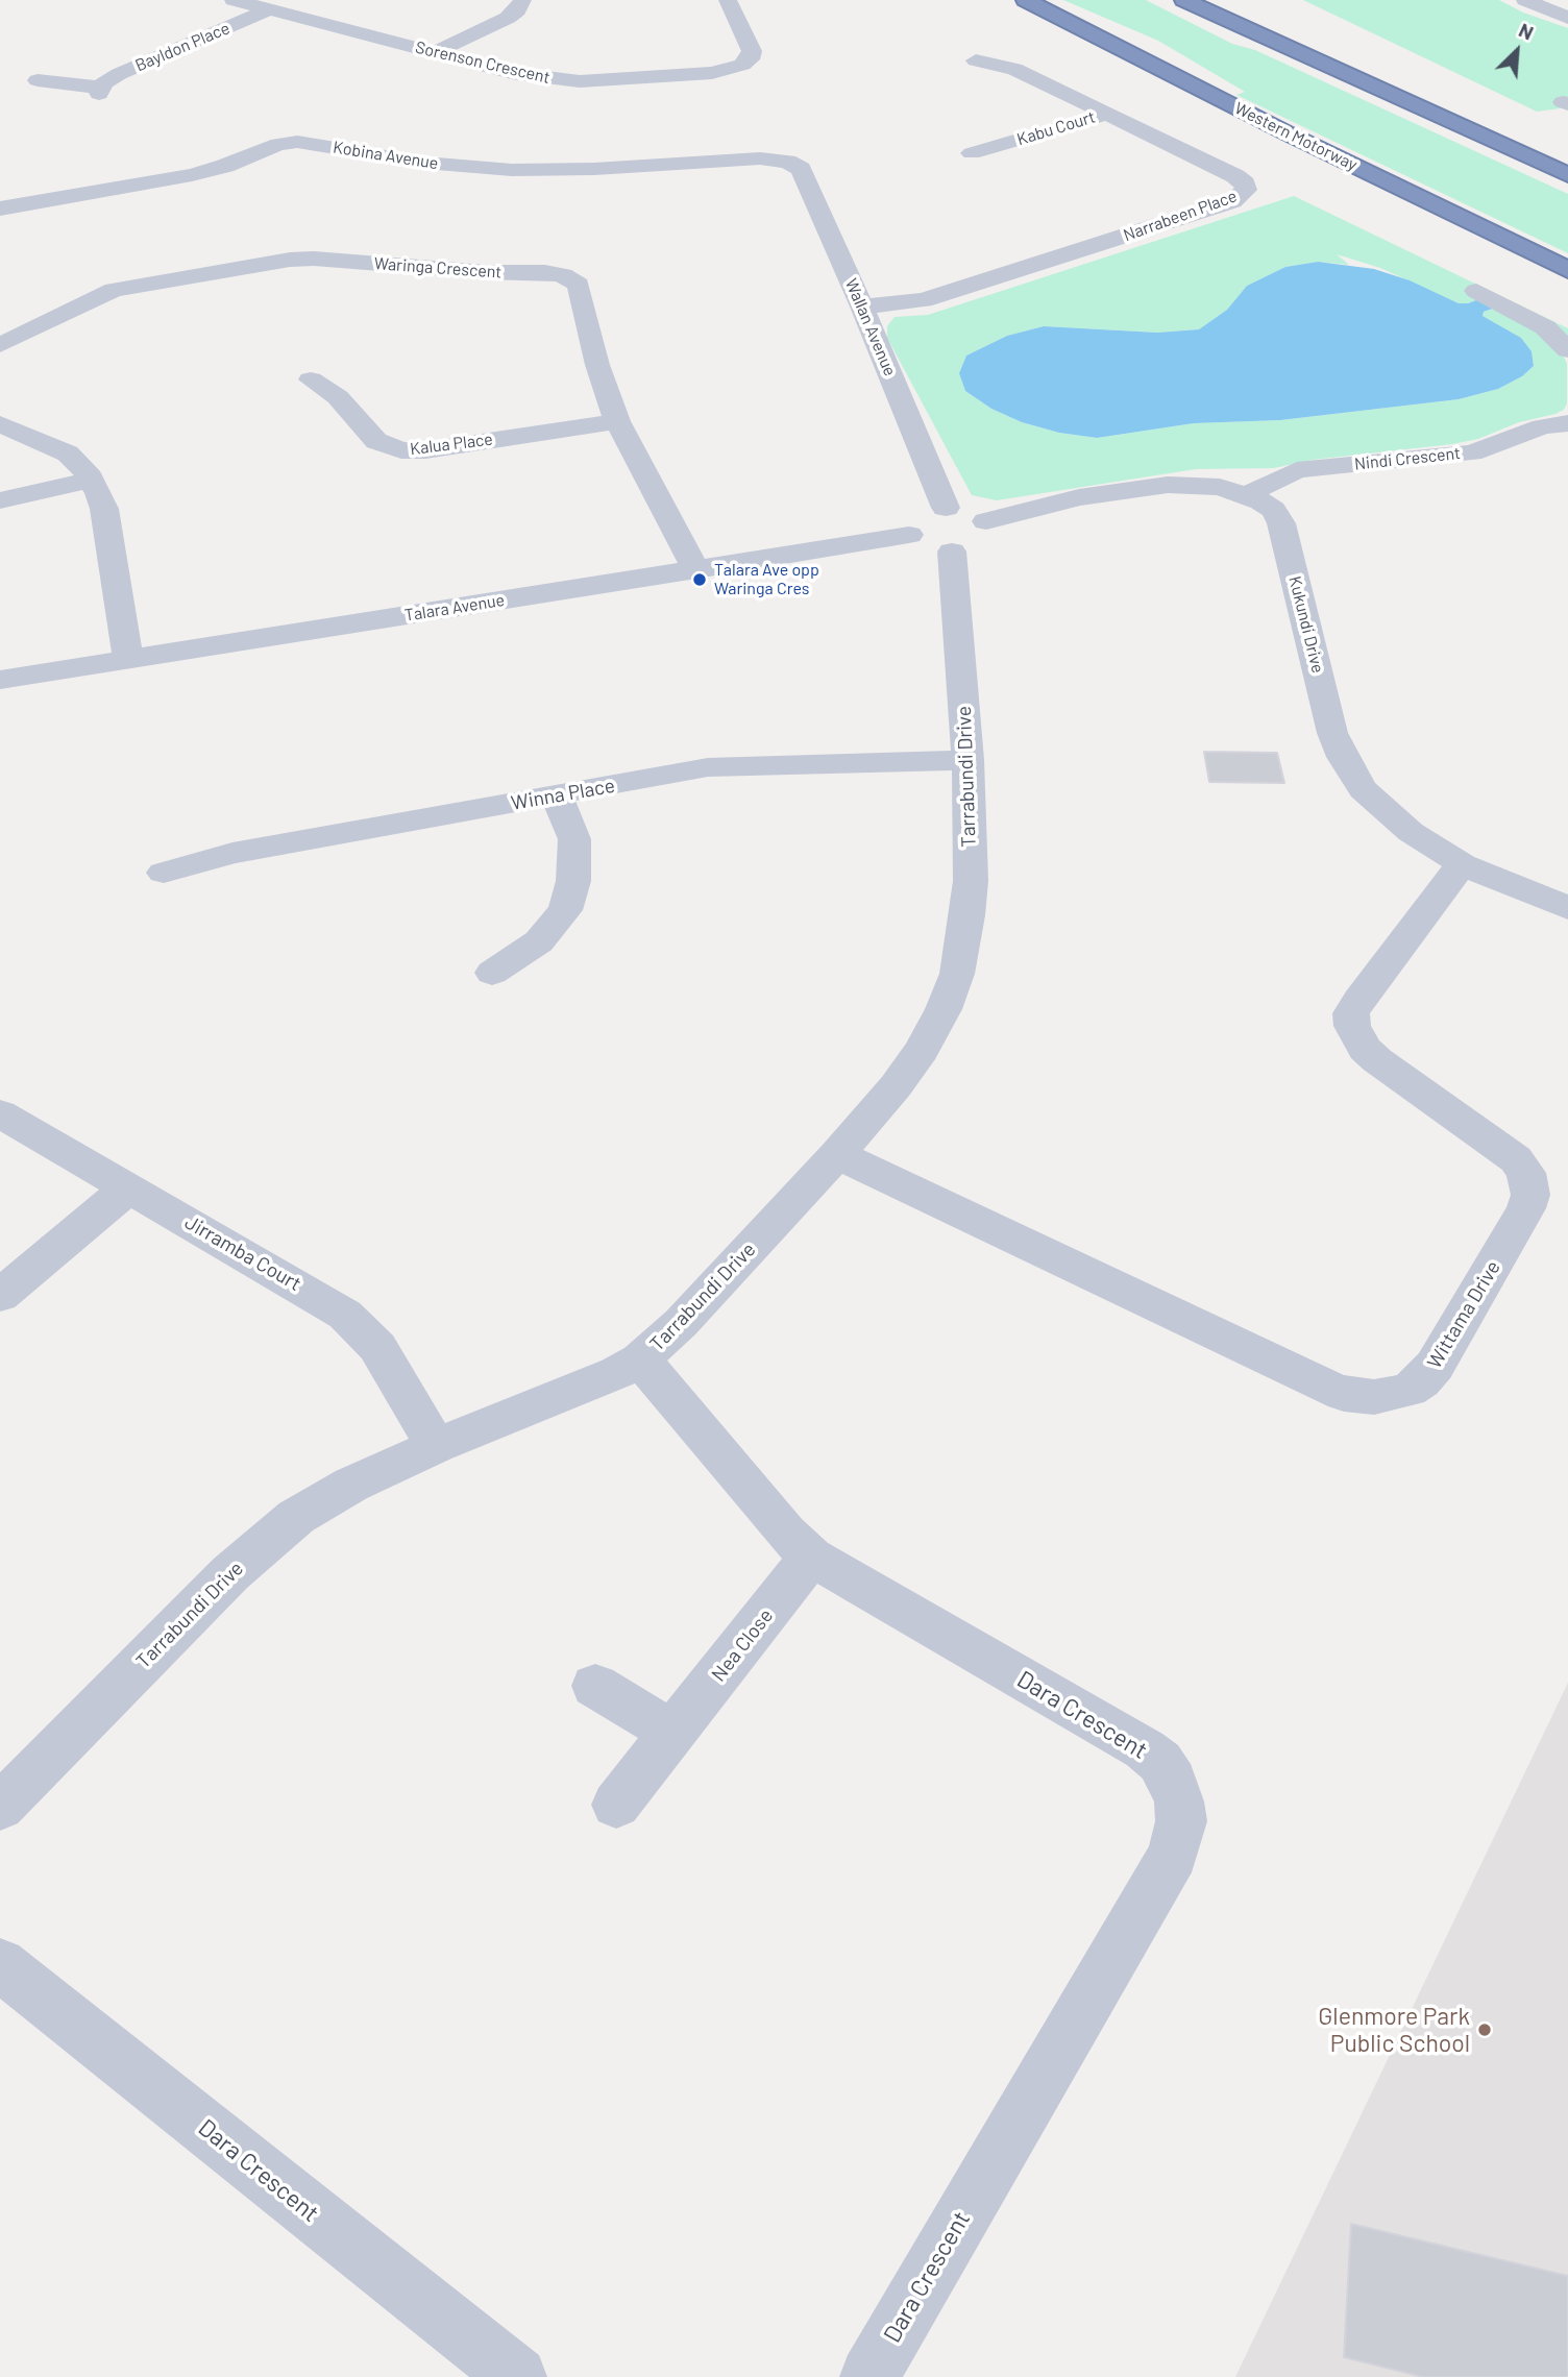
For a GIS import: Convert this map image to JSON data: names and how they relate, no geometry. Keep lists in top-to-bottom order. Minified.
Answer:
{"streets":{"highway":["Western Motorway"],"street":["Bayldon Place","Sorenson Crescent","Kabu Court","Kobina Avenue","Narrabeen Place","Waringa Crescent","Wallan Avenue","Kalua Place","Nindi Crescent","Talara Avenue","Kukundi Drive","Tarrabundi Drive","Winna Place","Jirramba Court","Wittama Drive","Nea Close","Dara Crescent"]},"crossings":[["Bayldon Place","Sorenson Crescent"],["Kabu Court","Narrabeen Place"],["Kobina Avenue","Wallan Avenue"],["Narrabeen Place","Wallan Avenue"],["Waringa Crescent","Kalua Place"],["Waringa Crescent","Talara Avenue"],["Nindi Crescent","Kukundi Drive"],["Kukundi Drive","Wittama Drive"],["Tarrabundi Drive","Winna Place"],["Tarrabundi Drive","Jirramba Court"],["Tarrabundi Drive","Wittama Drive"],["Tarrabundi Drive","Dara Crescent"],["Nea Close","Dara Crescent"]],"places":["Talara Ave opp Waringa Cres","Glenmore Park Public School"],"north":"top right"}
